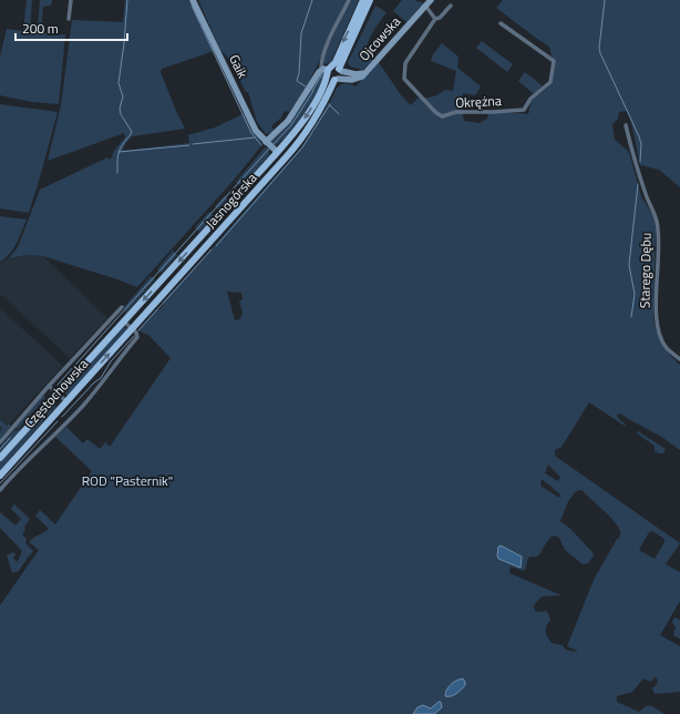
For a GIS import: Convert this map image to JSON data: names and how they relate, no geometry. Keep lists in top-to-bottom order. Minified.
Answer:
{"streets":{"main road":["Jasnogórska","Częstochowska"],"street":["Ojcowska","Gaik","Okrężna","Starego Dębu"]},"crossings":[["Ojcowska","Jasnogórska"],["Gaik","Jasnogórska"],["Jasnogórska","Częstochowska"]],"parks":["ROD \"Pasternik\""],"scale_bar":"200 m"}
